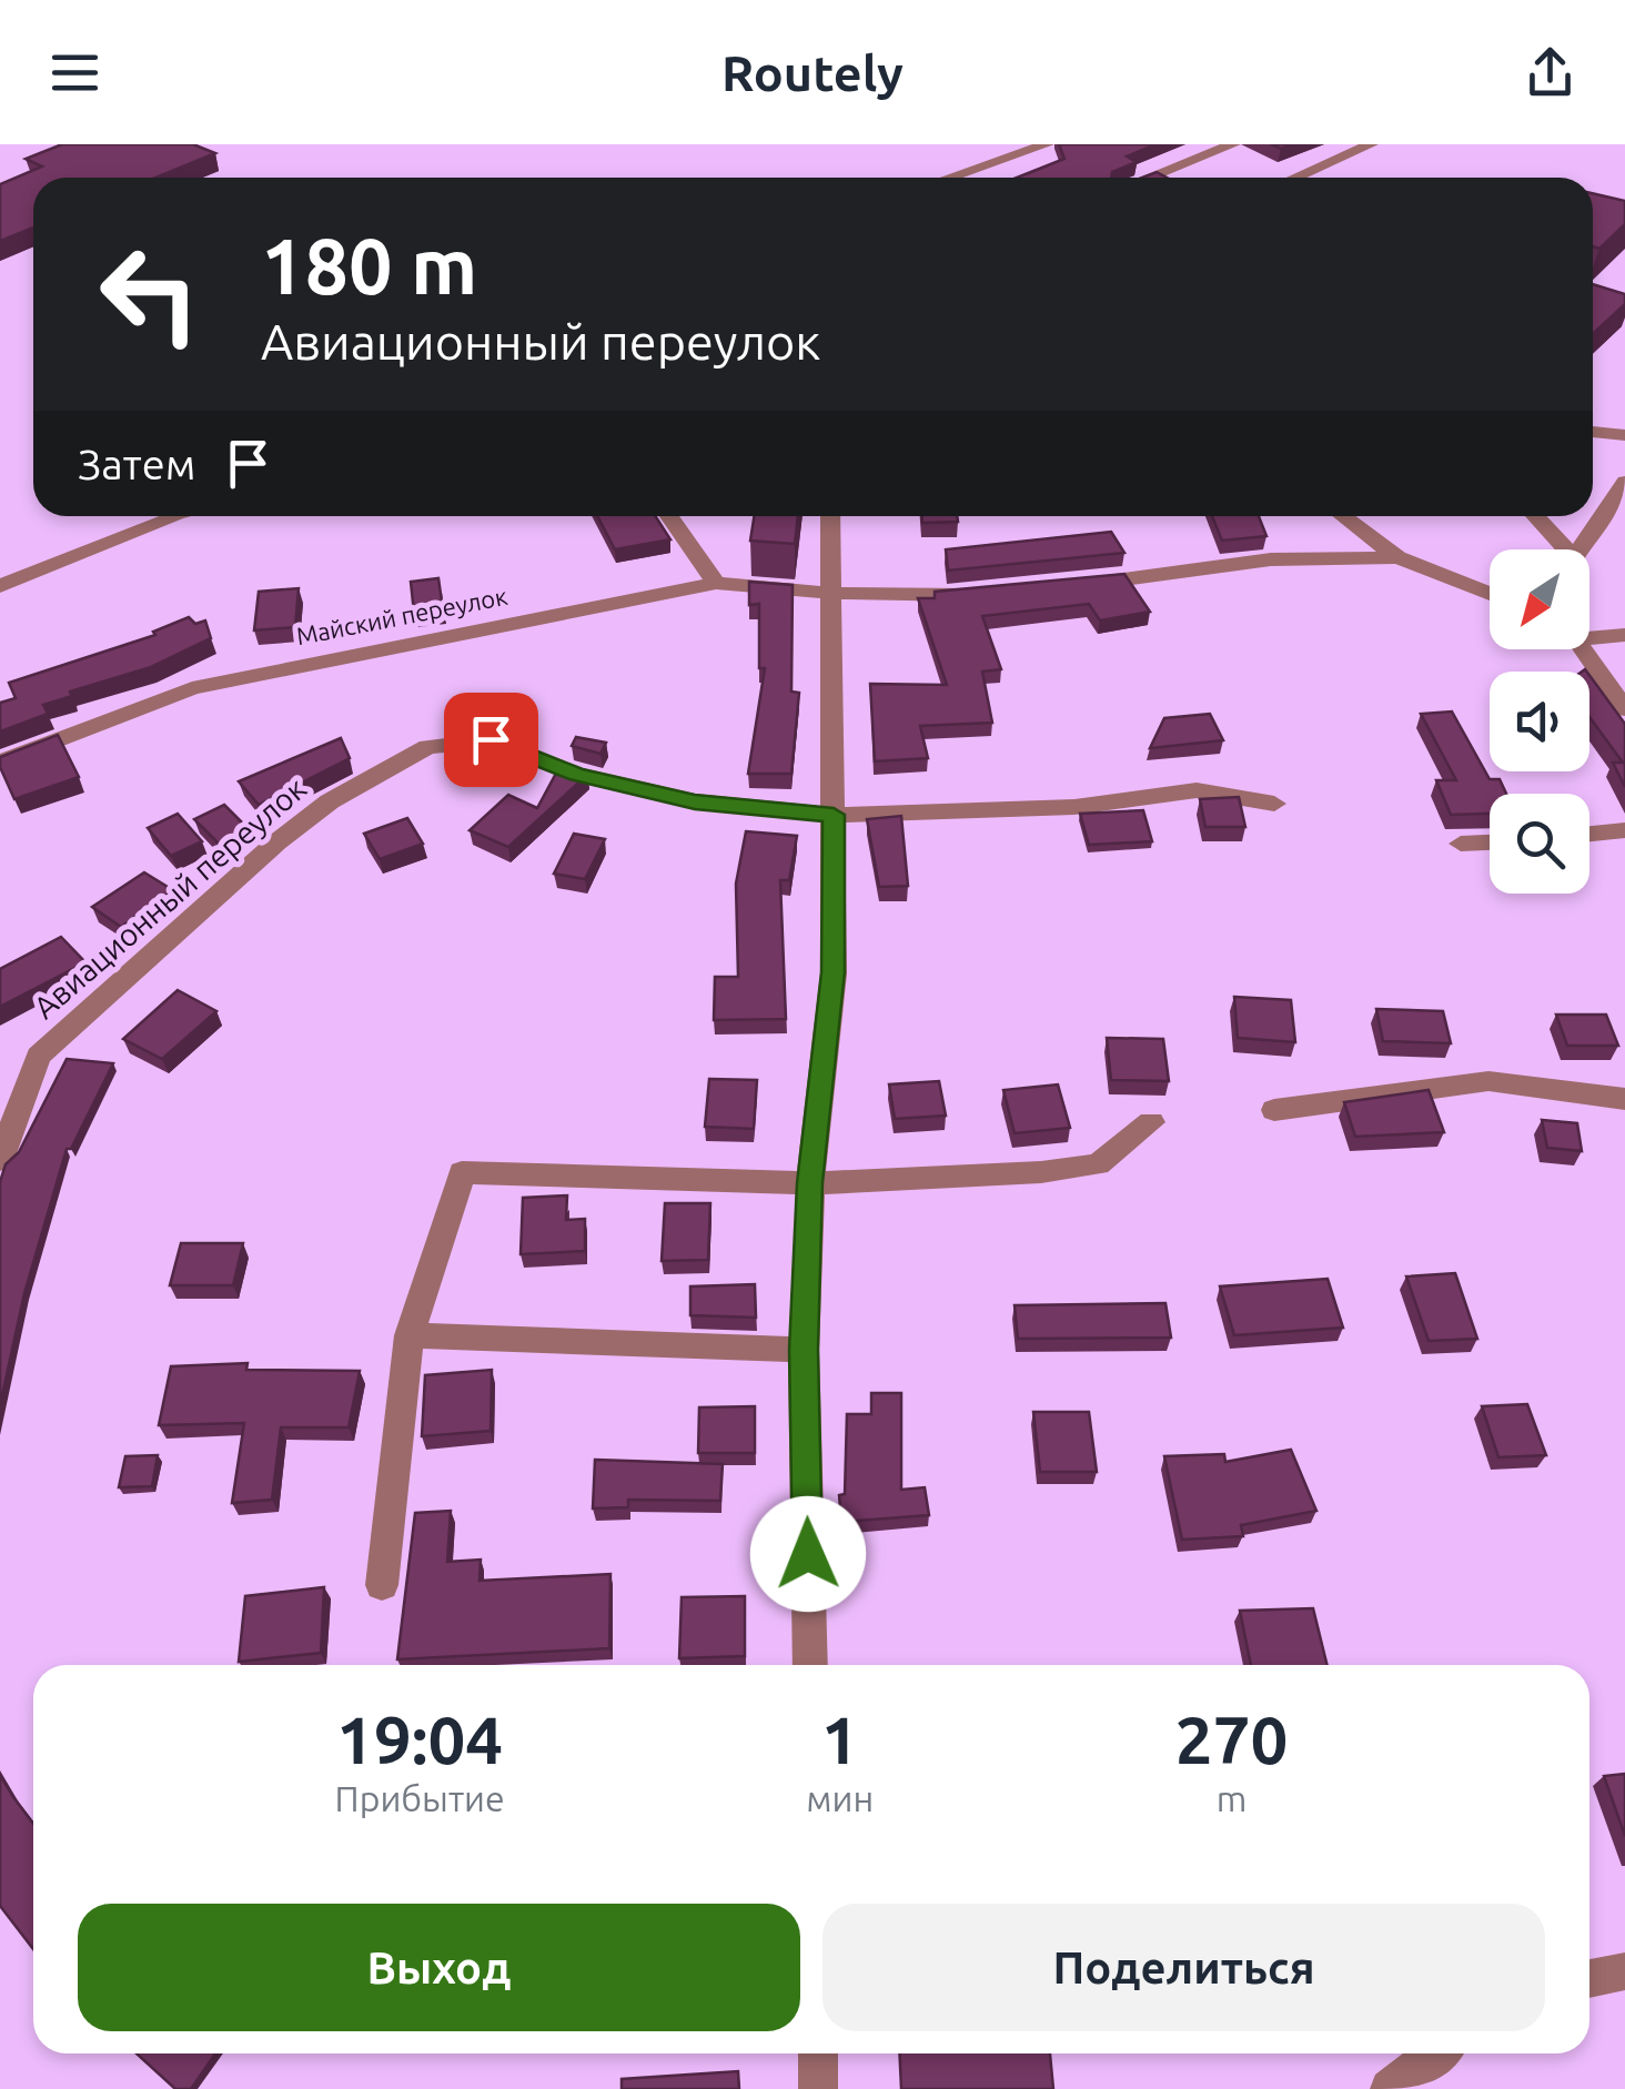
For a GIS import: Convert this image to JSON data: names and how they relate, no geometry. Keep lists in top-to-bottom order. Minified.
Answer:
{"streets":{"street":["Майский переулок","Авиационный переулок"]},"north":"bottom left","page":{"header":"Routely","turn":["180 m","Авиационный переулок"],"then":"Затем","eta":["19:04","Прибытие","1","мин","270","m"],"buttons":["Выход","Поделиться"]}}
